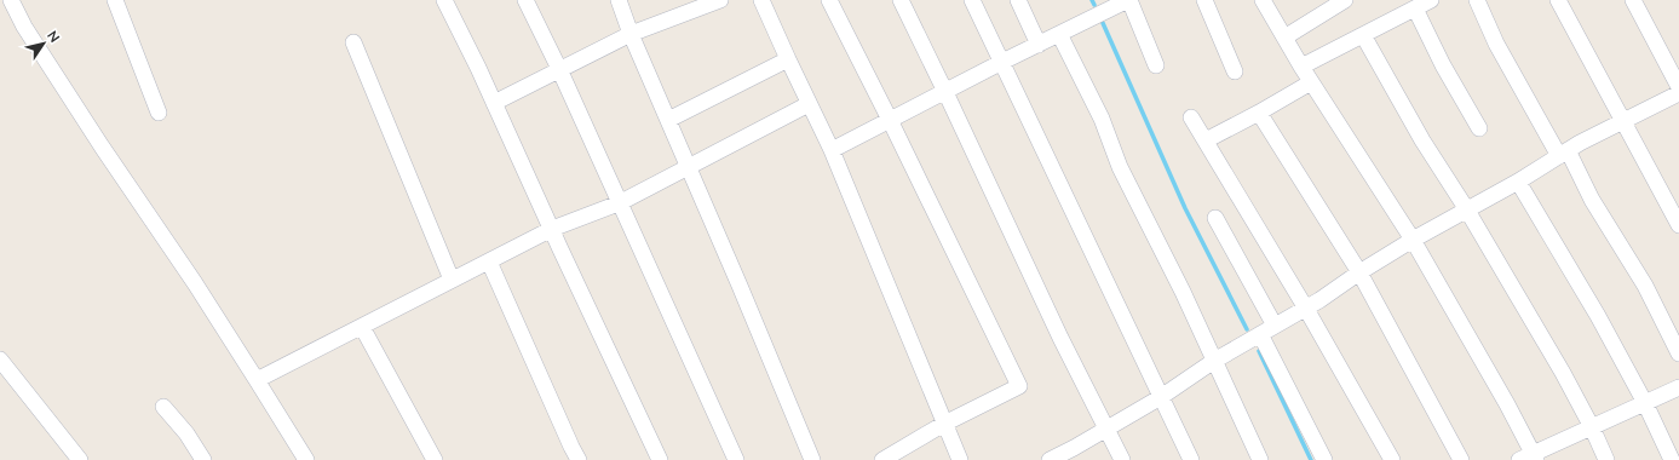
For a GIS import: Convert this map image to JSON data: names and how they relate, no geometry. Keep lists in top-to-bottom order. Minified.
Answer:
{"north":"top right"}
